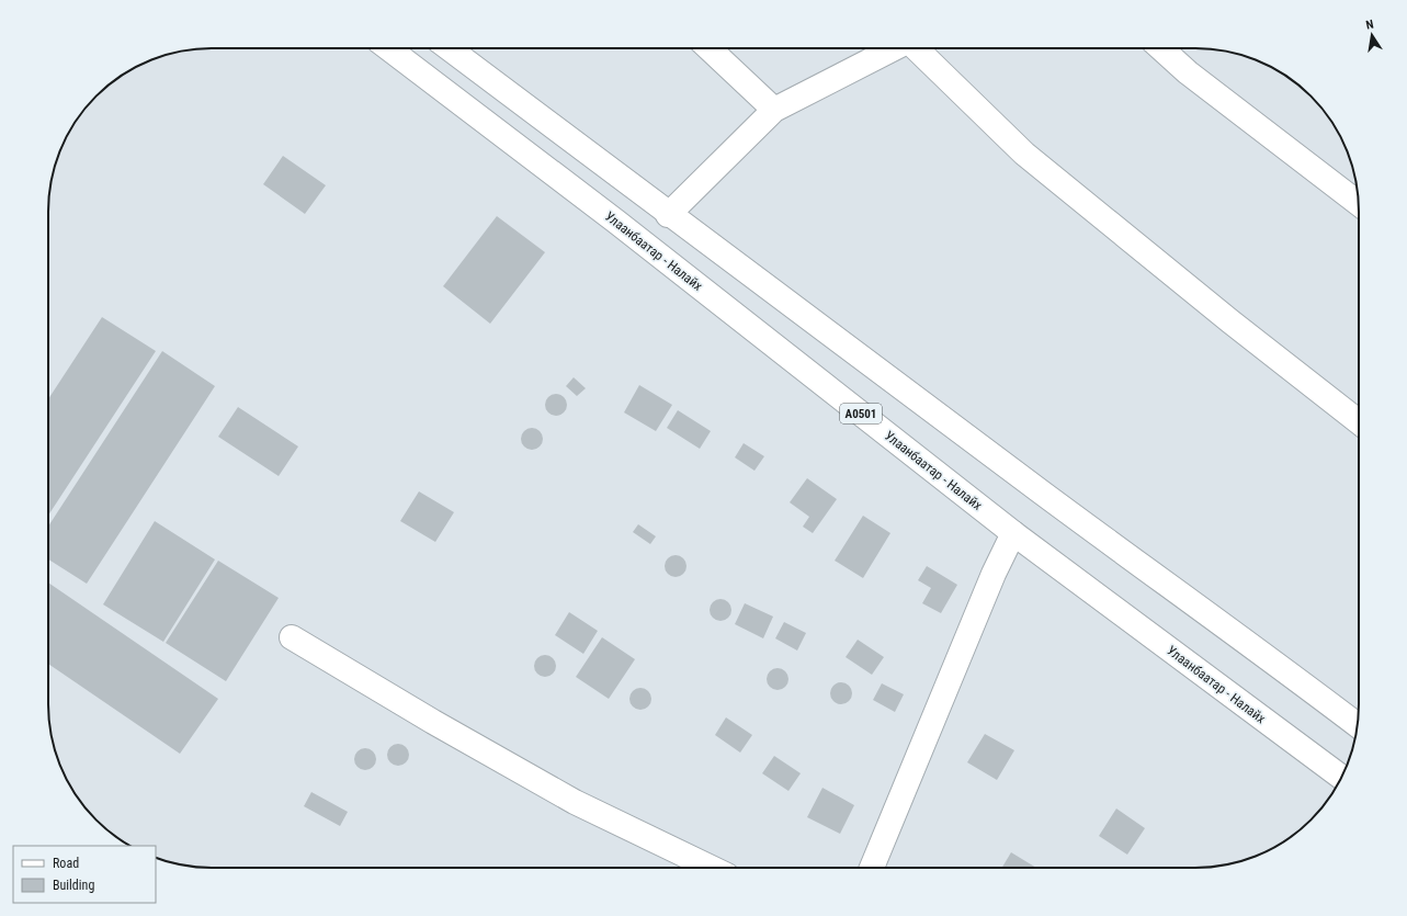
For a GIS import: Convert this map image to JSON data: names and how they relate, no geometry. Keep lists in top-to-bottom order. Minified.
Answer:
{"streets":{"main road":["Улаанбаатар - Налайх","A0501"]},"legend":["Road","Building"],"north":"top"}
